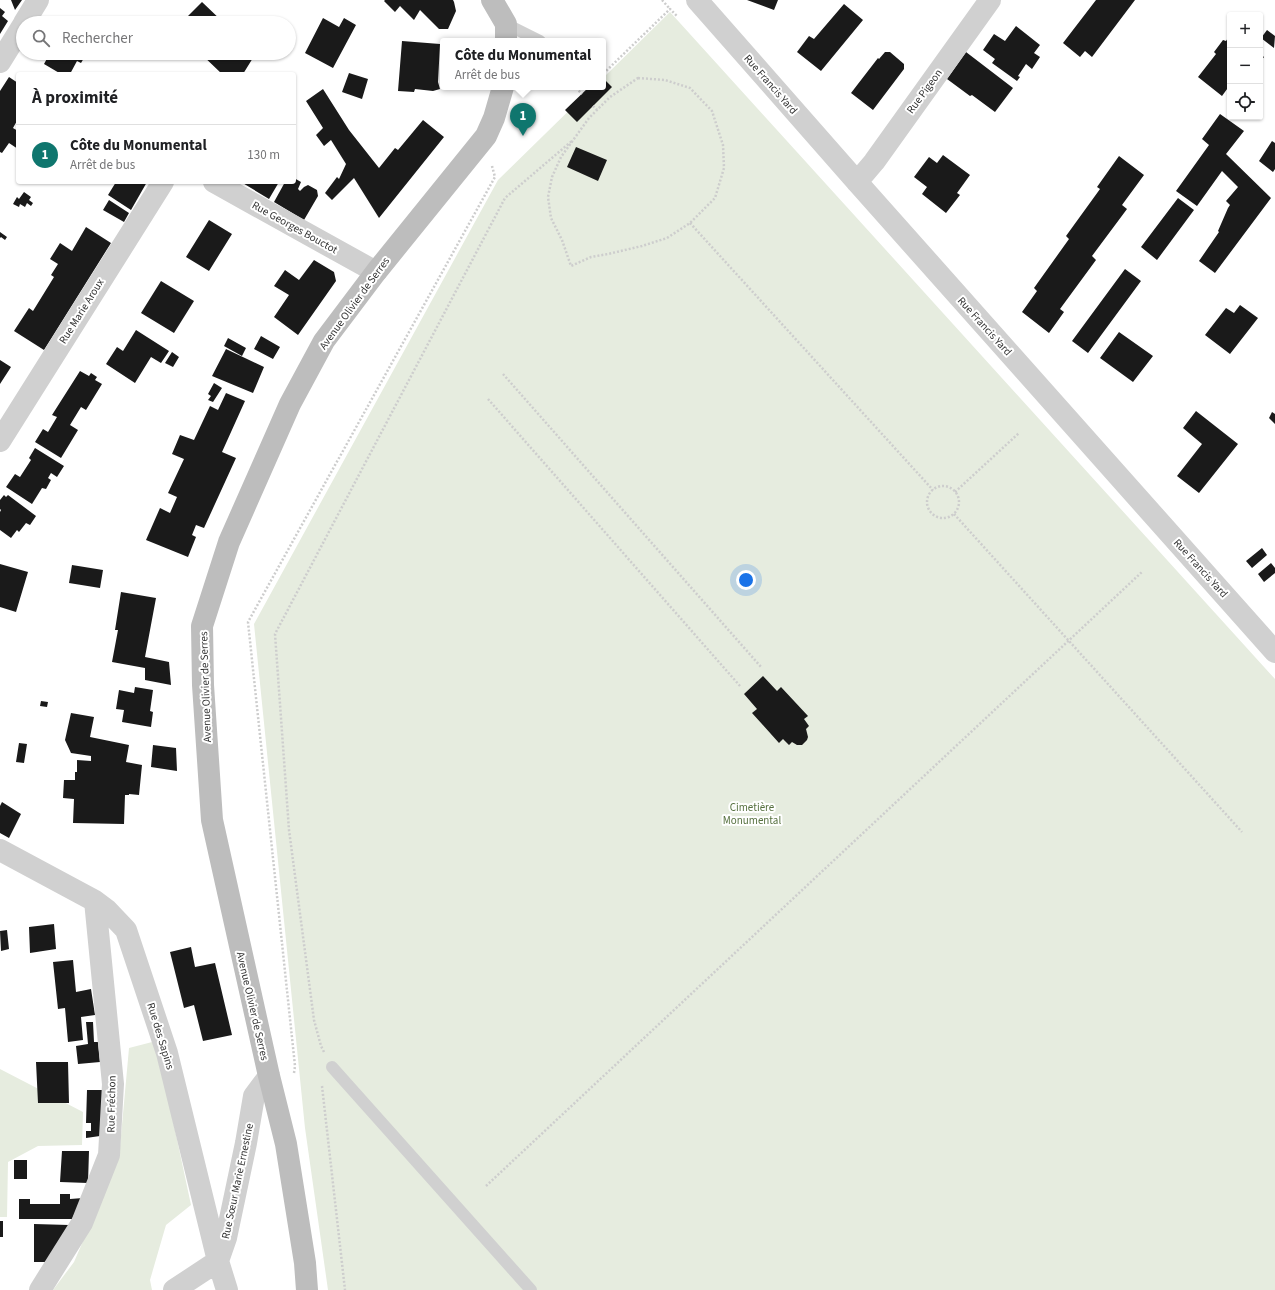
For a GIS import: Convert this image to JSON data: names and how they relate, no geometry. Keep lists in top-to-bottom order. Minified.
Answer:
{"streets":{"street":["Rue Francis Yard","Rue Pigeon","Rue Georges Bouctot","Avenue Olivier de Serres","Rue Marie Aroux","Rue des Sapins","Rue Fréchon","Rue Sœur Marie Ernestine"]},"crossings":[["Rue Francis Yard","Rue Pigeon"],["Rue Georges Bouctot","Avenue Olivier de Serres"],["Avenue Olivier de Serres","Rue Sœur Marie Ernestine"],["Rue des Sapins","Rue Fréchon"],["Rue des Sapins","Rue Sœur Marie Ernestine"]],"parks":["Cimetière Monumental"],"page":{"map_buttons":["+","−"],"search":"Rechercher","popup":["Côte du Monumental","Arrêt de bus"],"heading":"À proximité","pins":"1","list":[{"mark":"1","name":"Côte du Monumental","note":"Arrêt de bus","value":"130 m"}]}}
